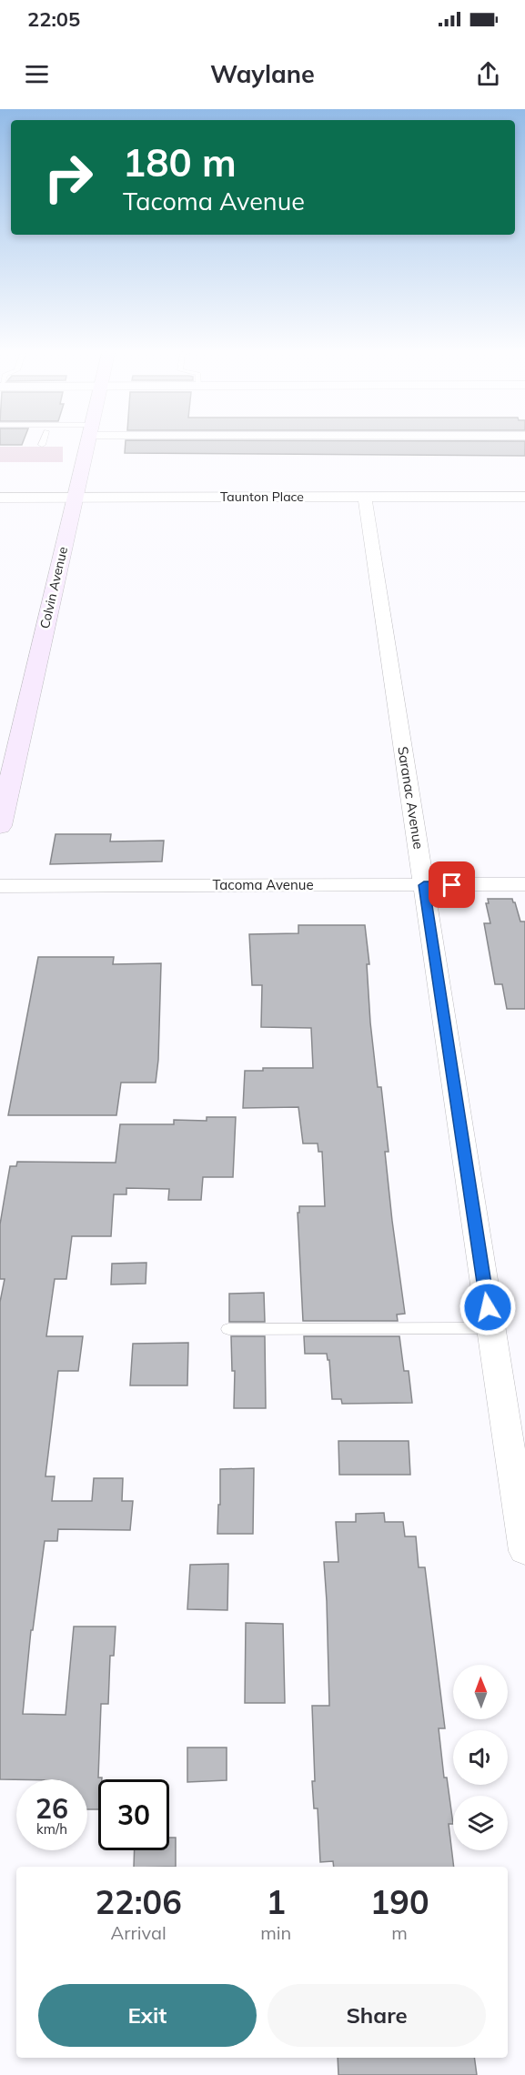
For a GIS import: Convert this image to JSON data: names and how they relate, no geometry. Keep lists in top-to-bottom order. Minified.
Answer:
{"streets":{"street":["Taunton Place","Colvin Avenue","Saranac Avenue","Tacoma Avenue"]},"crossings":[["Taunton Place","Colvin Avenue"],["Taunton Place","Saranac Avenue"],["Saranac Avenue","Tacoma Avenue"]],"north":"top","page":{"status":"22:05","header":"Waylane","turn":["180 m","Tacoma Avenue"],"speed":"26 km/h","limit":"30","eta":["22:06","Arrival","1","min","190","m"],"buttons":["Exit","Share"]}}
